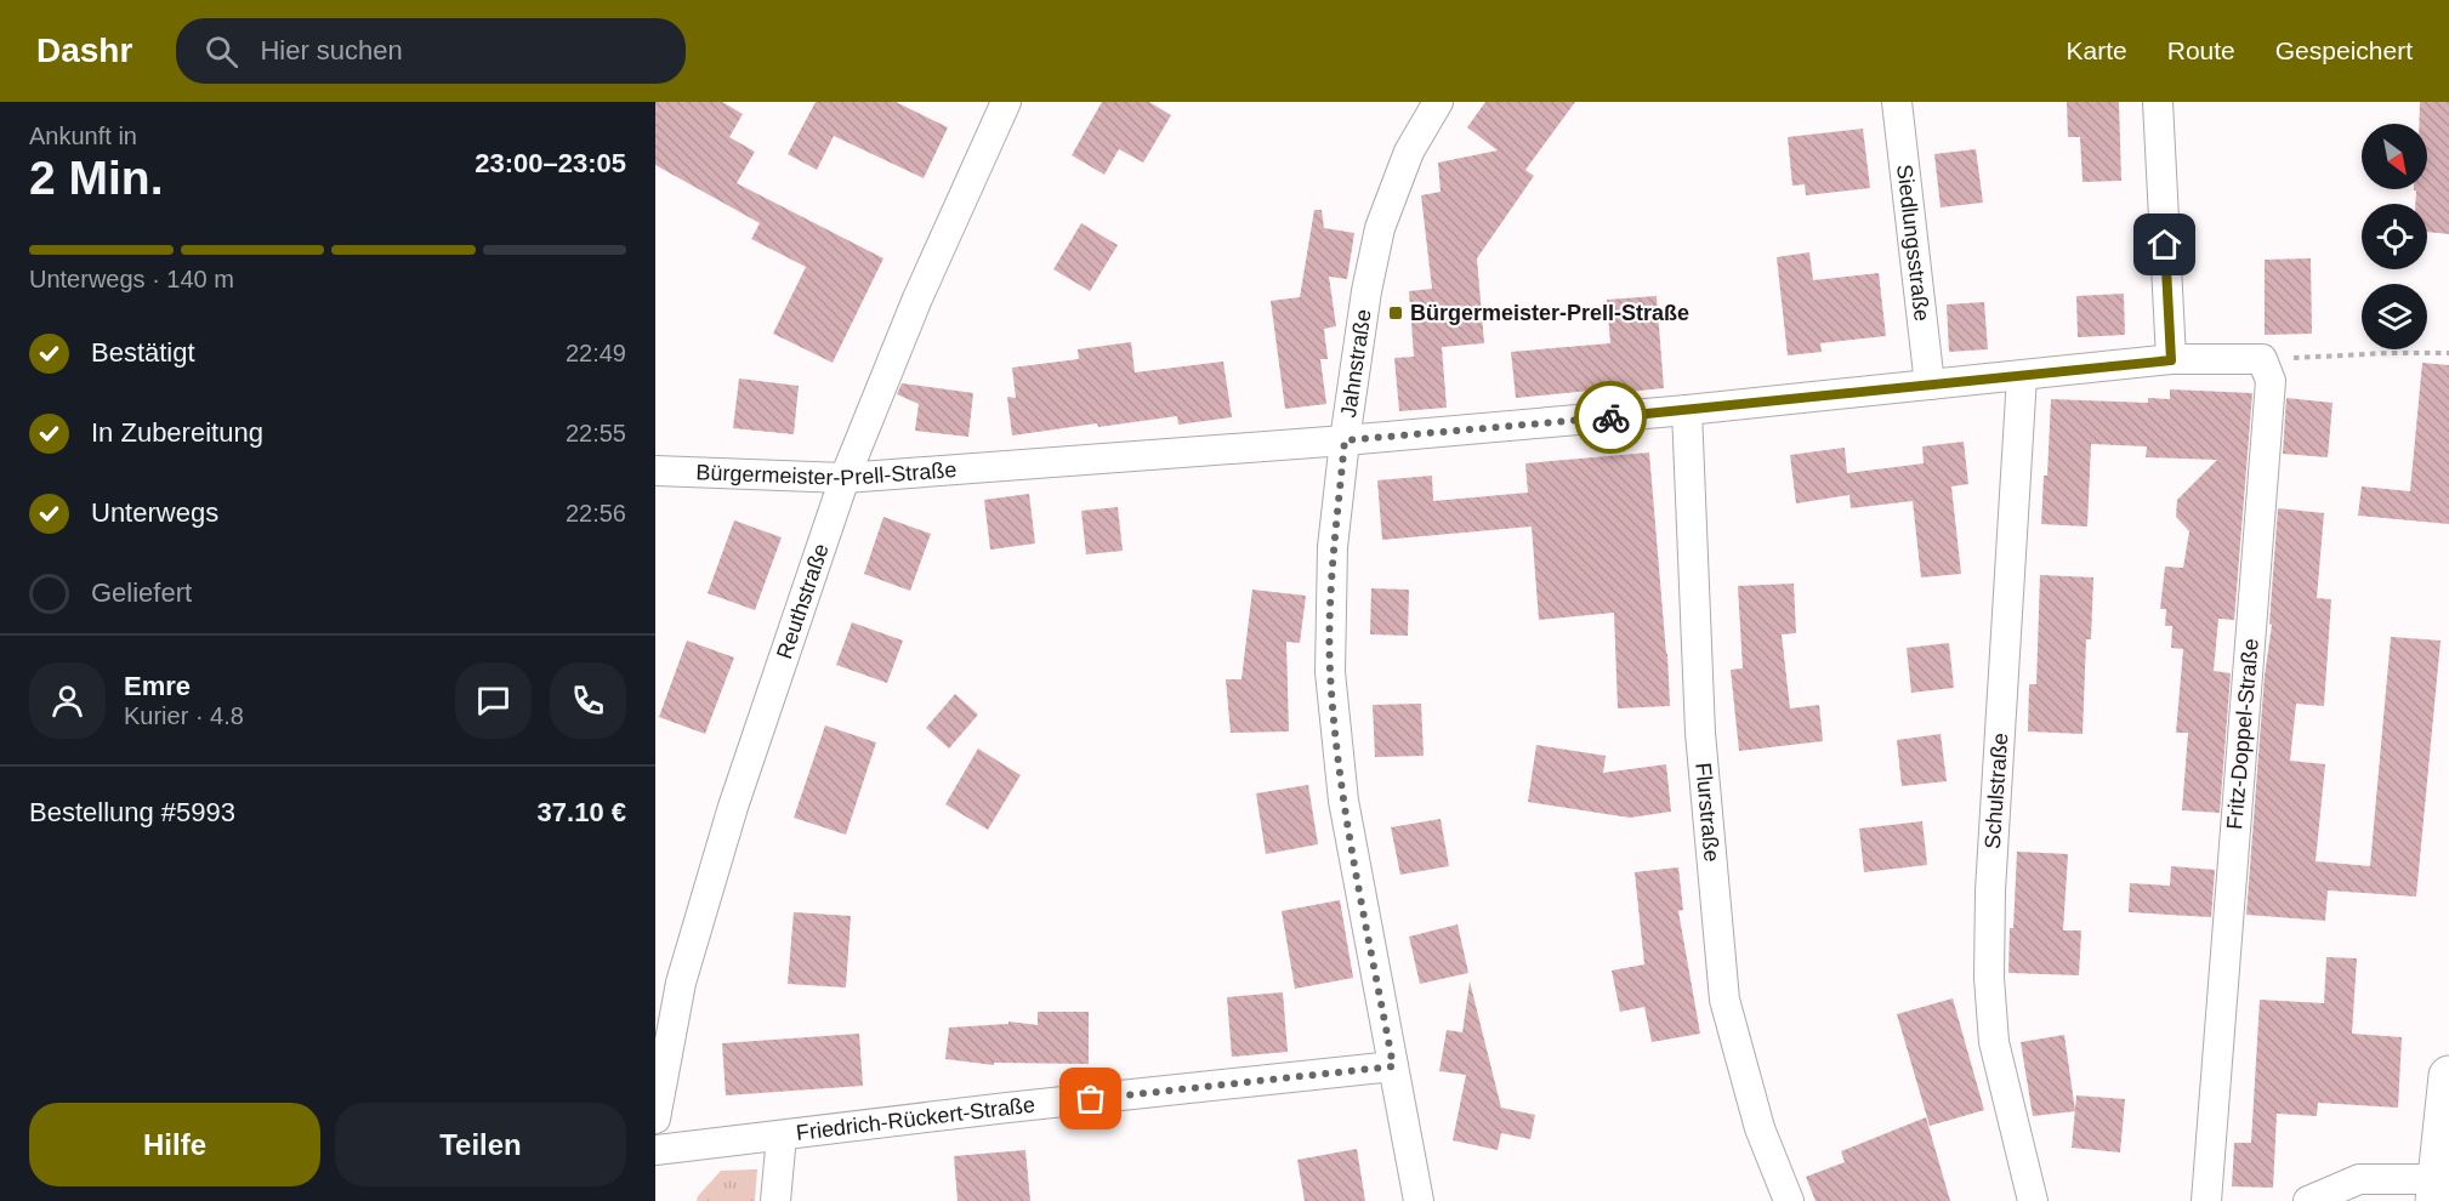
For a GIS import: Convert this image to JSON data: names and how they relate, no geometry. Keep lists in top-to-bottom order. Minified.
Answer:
{"streets":{"street":["Siedlungsstraße","Jahnstraße","Bürgermeister-Prell-Straße","Reuthstraße","Fritz-Doppel-Straße","Schulstraße","Flurstraße","Friedrich-Rückert-Straße"]},"crossings":[["Siedlungsstraße","Bürgermeister-Prell-Straße"],["Jahnstraße","Bürgermeister-Prell-Straße"],["Jahnstraße","Friedrich-Rückert-Straße"],["Bürgermeister-Prell-Straße","Reuthstraße"],["Bürgermeister-Prell-Straße","Schulstraße"],["Bürgermeister-Prell-Straße","Flurstraße"]],"places":{"transit":["Bürgermeister-Prell-Straße"]},"north":"bottom right","page":{"header":"Dashr","search":"Hier suchen","nav":["Karte","Route","Gespeichert"],"heading":["2 Min.","Ankunft in","23:00–23:05"],"panel":["Emre","Kurier · 4.8","Bestellung #5993","37.10 €"],"bar":"Unterwegs · 140 m","list":[["Bestätigt","22:49"],["In Zubereitung","22:55"],["Unterwegs","22:56"],"Geliefert"],"buttons":["Hilfe","Teilen"]}}
